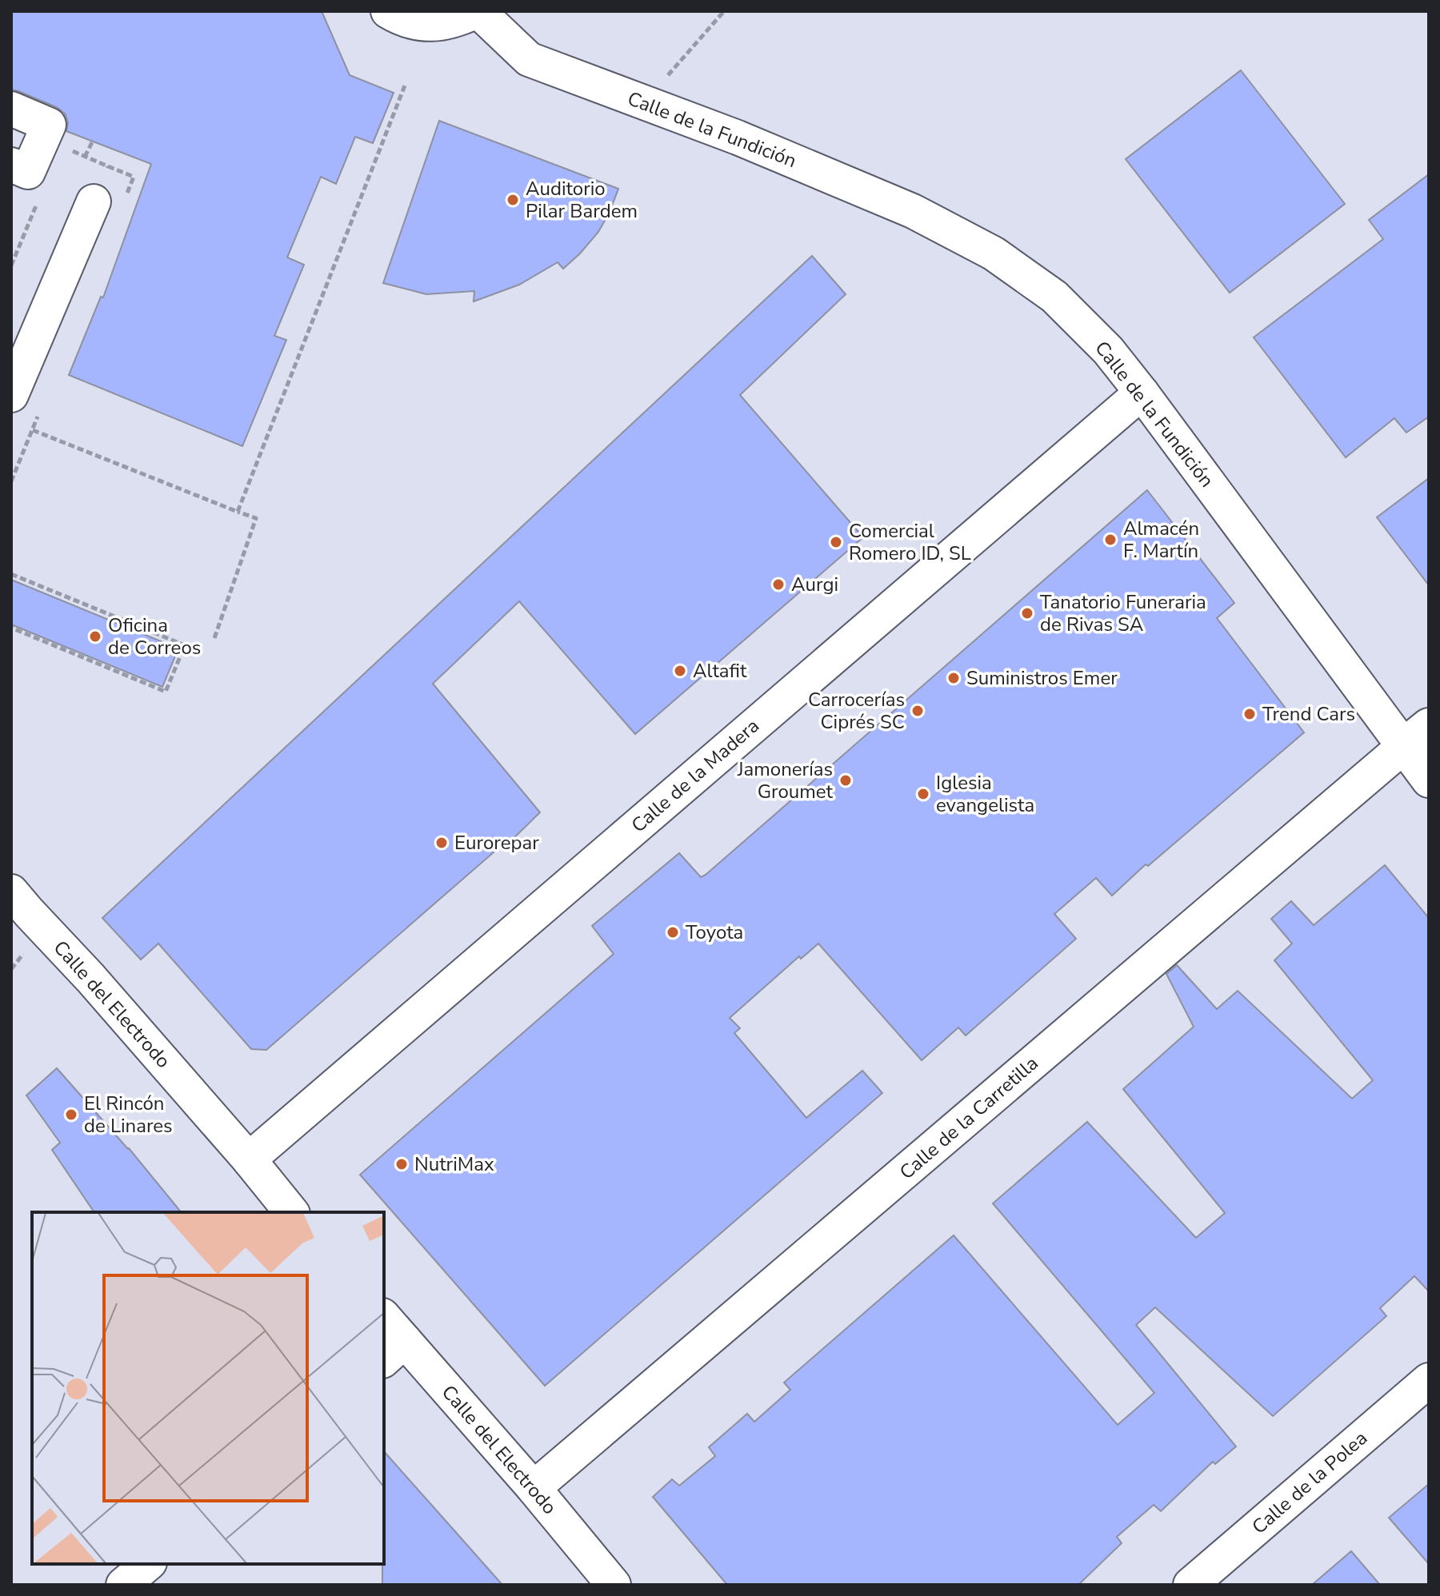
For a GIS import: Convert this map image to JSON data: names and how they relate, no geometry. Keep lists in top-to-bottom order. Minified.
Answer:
{"streets":{"street":["Calle de la Fundición","Calle de la Madera","Calle del Electrodo","Calle de la Carretilla","Calle de la Polea"]},"crossings":[["Calle de la Fundición","Calle de la Madera"],["Calle de la Fundición","Calle de la Carretilla"],["Calle de la Madera","Calle del Electrodo"],["Calle del Electrodo","Calle de la Carretilla"]],"places":["Auditorio Pilar Bardem","Almacén F. Martín","Comercial Romero ID, SL","Aurgi","Tanatorio Funeraria de Rivas SA","Oficina de Correos","Altafit","Suministros Emer","Carrocerías Ciprés SC","Trend Cars","Jamonerías Groumet","Iglesia evangelista","Eurorepar","Toyota","El Rincón de Linares","NutriMax"]}
